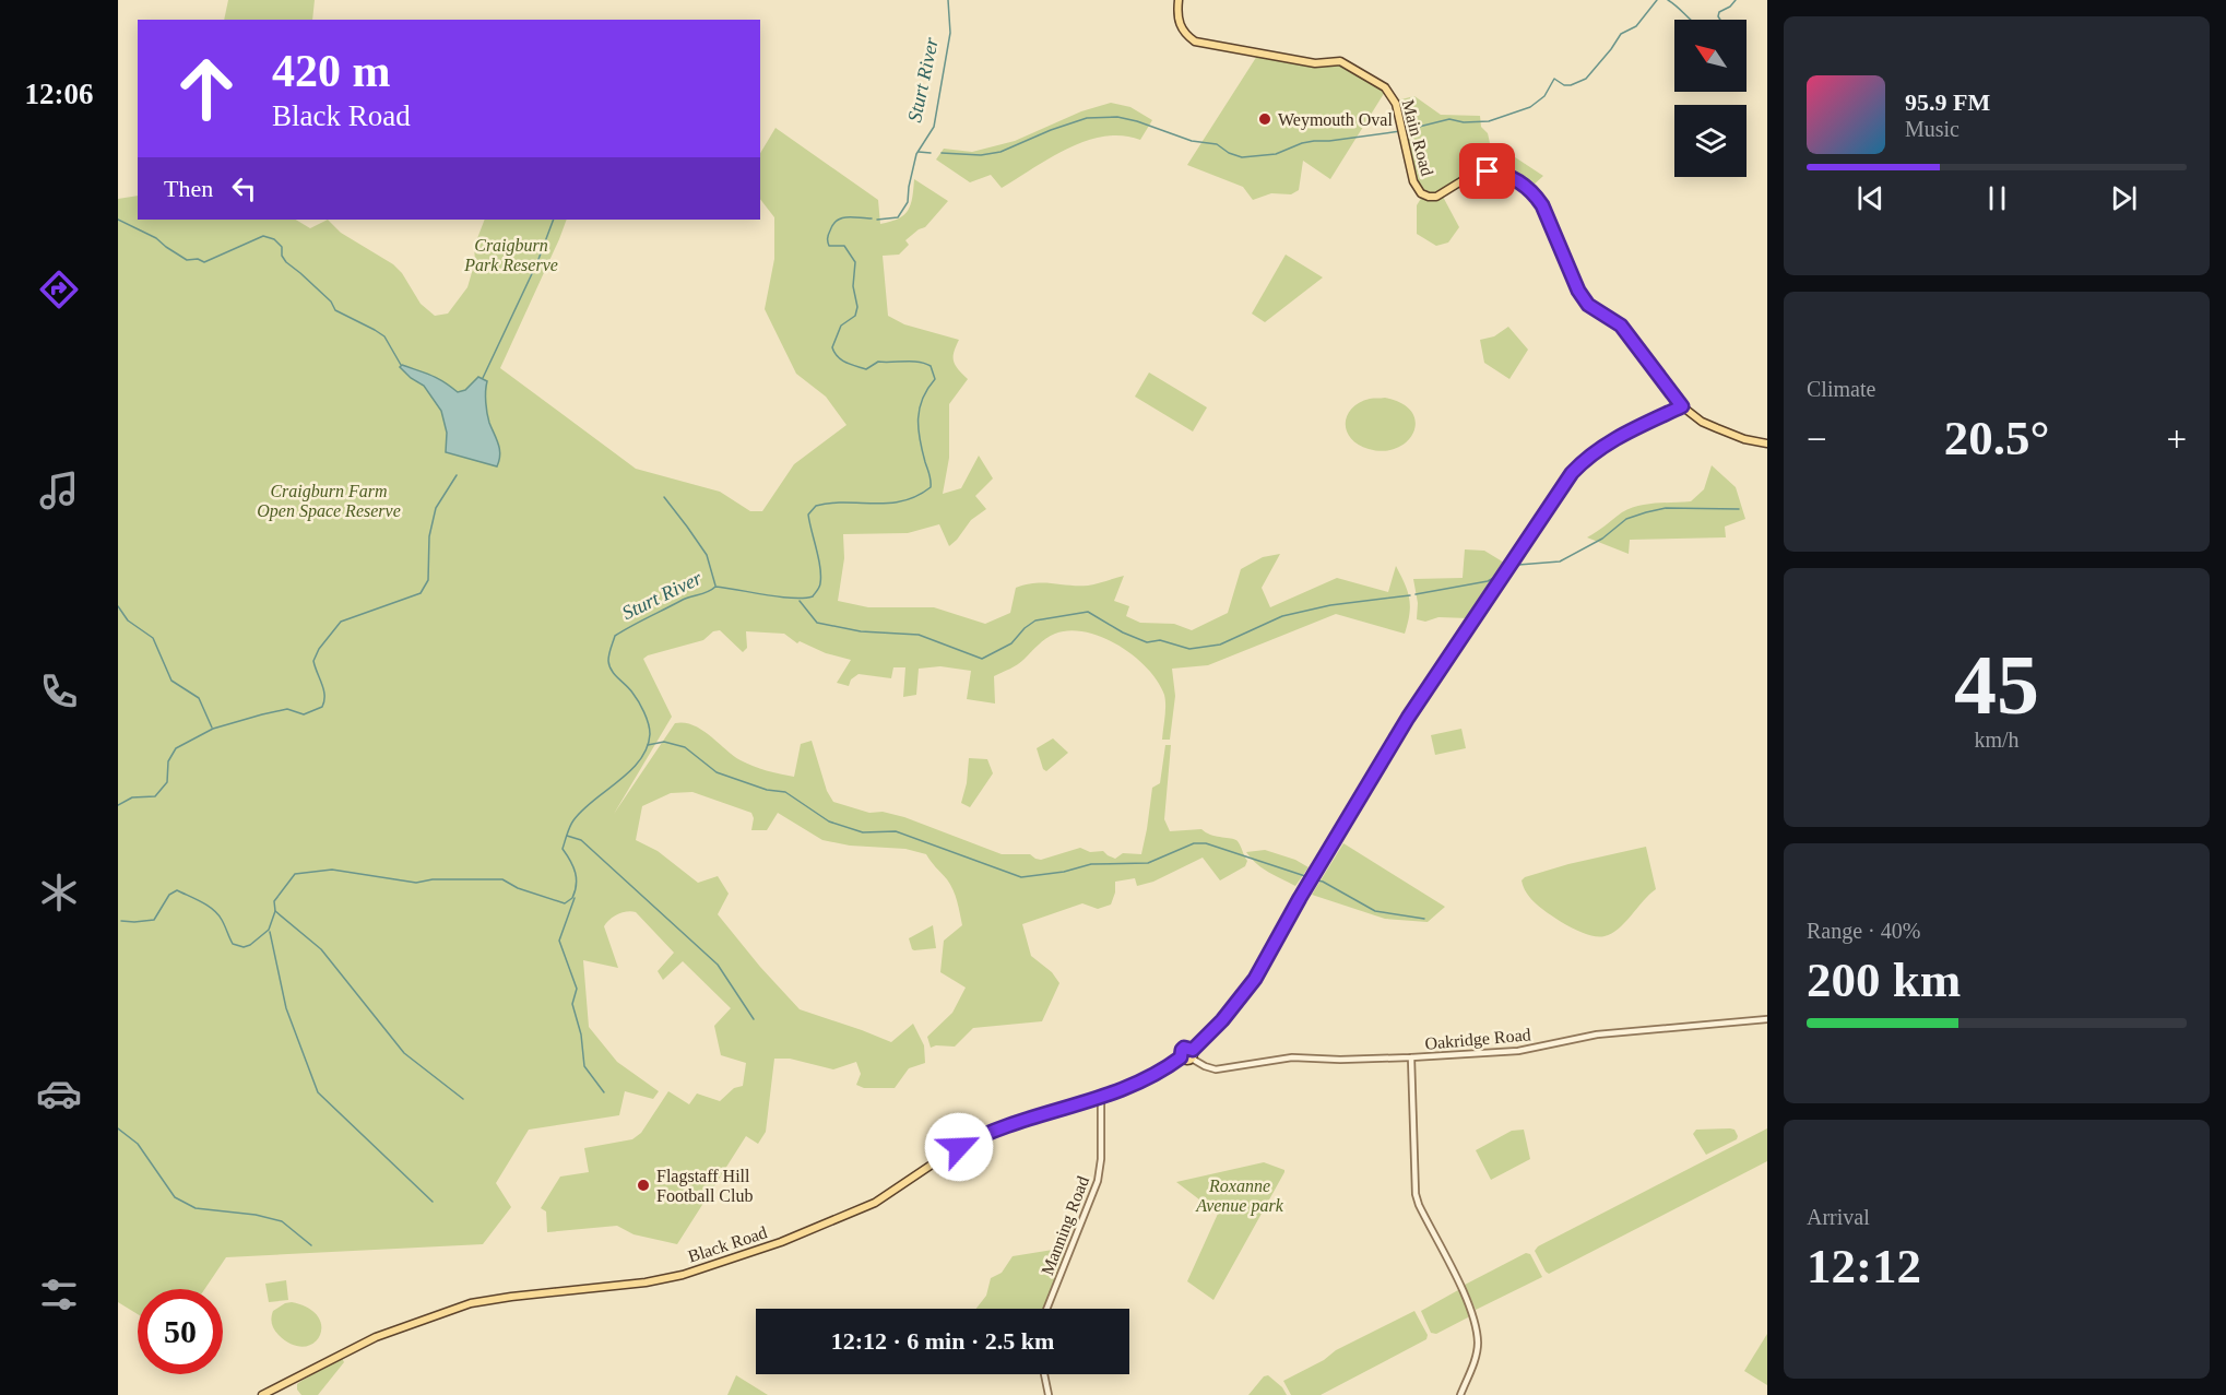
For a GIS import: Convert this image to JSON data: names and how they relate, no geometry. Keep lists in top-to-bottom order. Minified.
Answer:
{"streets":{"main road":["Main Road","Black Road"],"street":["Oakridge Road","Manning Road"]},"crossings":[["Oakridge Road","Black Road"],["Manning Road","Black Road"]],"water":["Sturt River"],"parks":["Craigburn Park Reserve","Craigburn Farm Open Space Reserve","Roxanne Avenue park"],"places":["Weymouth Oval","Flagstaff Hill Football Club"],"north":"top left","page":{"tabs":"12:06","turn":["420 m","Black Road"],"song":["95.9 FM","Music"],"then":"Then","tile":["Climate",["45","km/h"],["Range · 40%","200 km"],["Arrival","12:12"]],"heat":["−","20.5°","+"],"limit":"50","trip":"12:12 · 6 min · 2.5 km"}}
